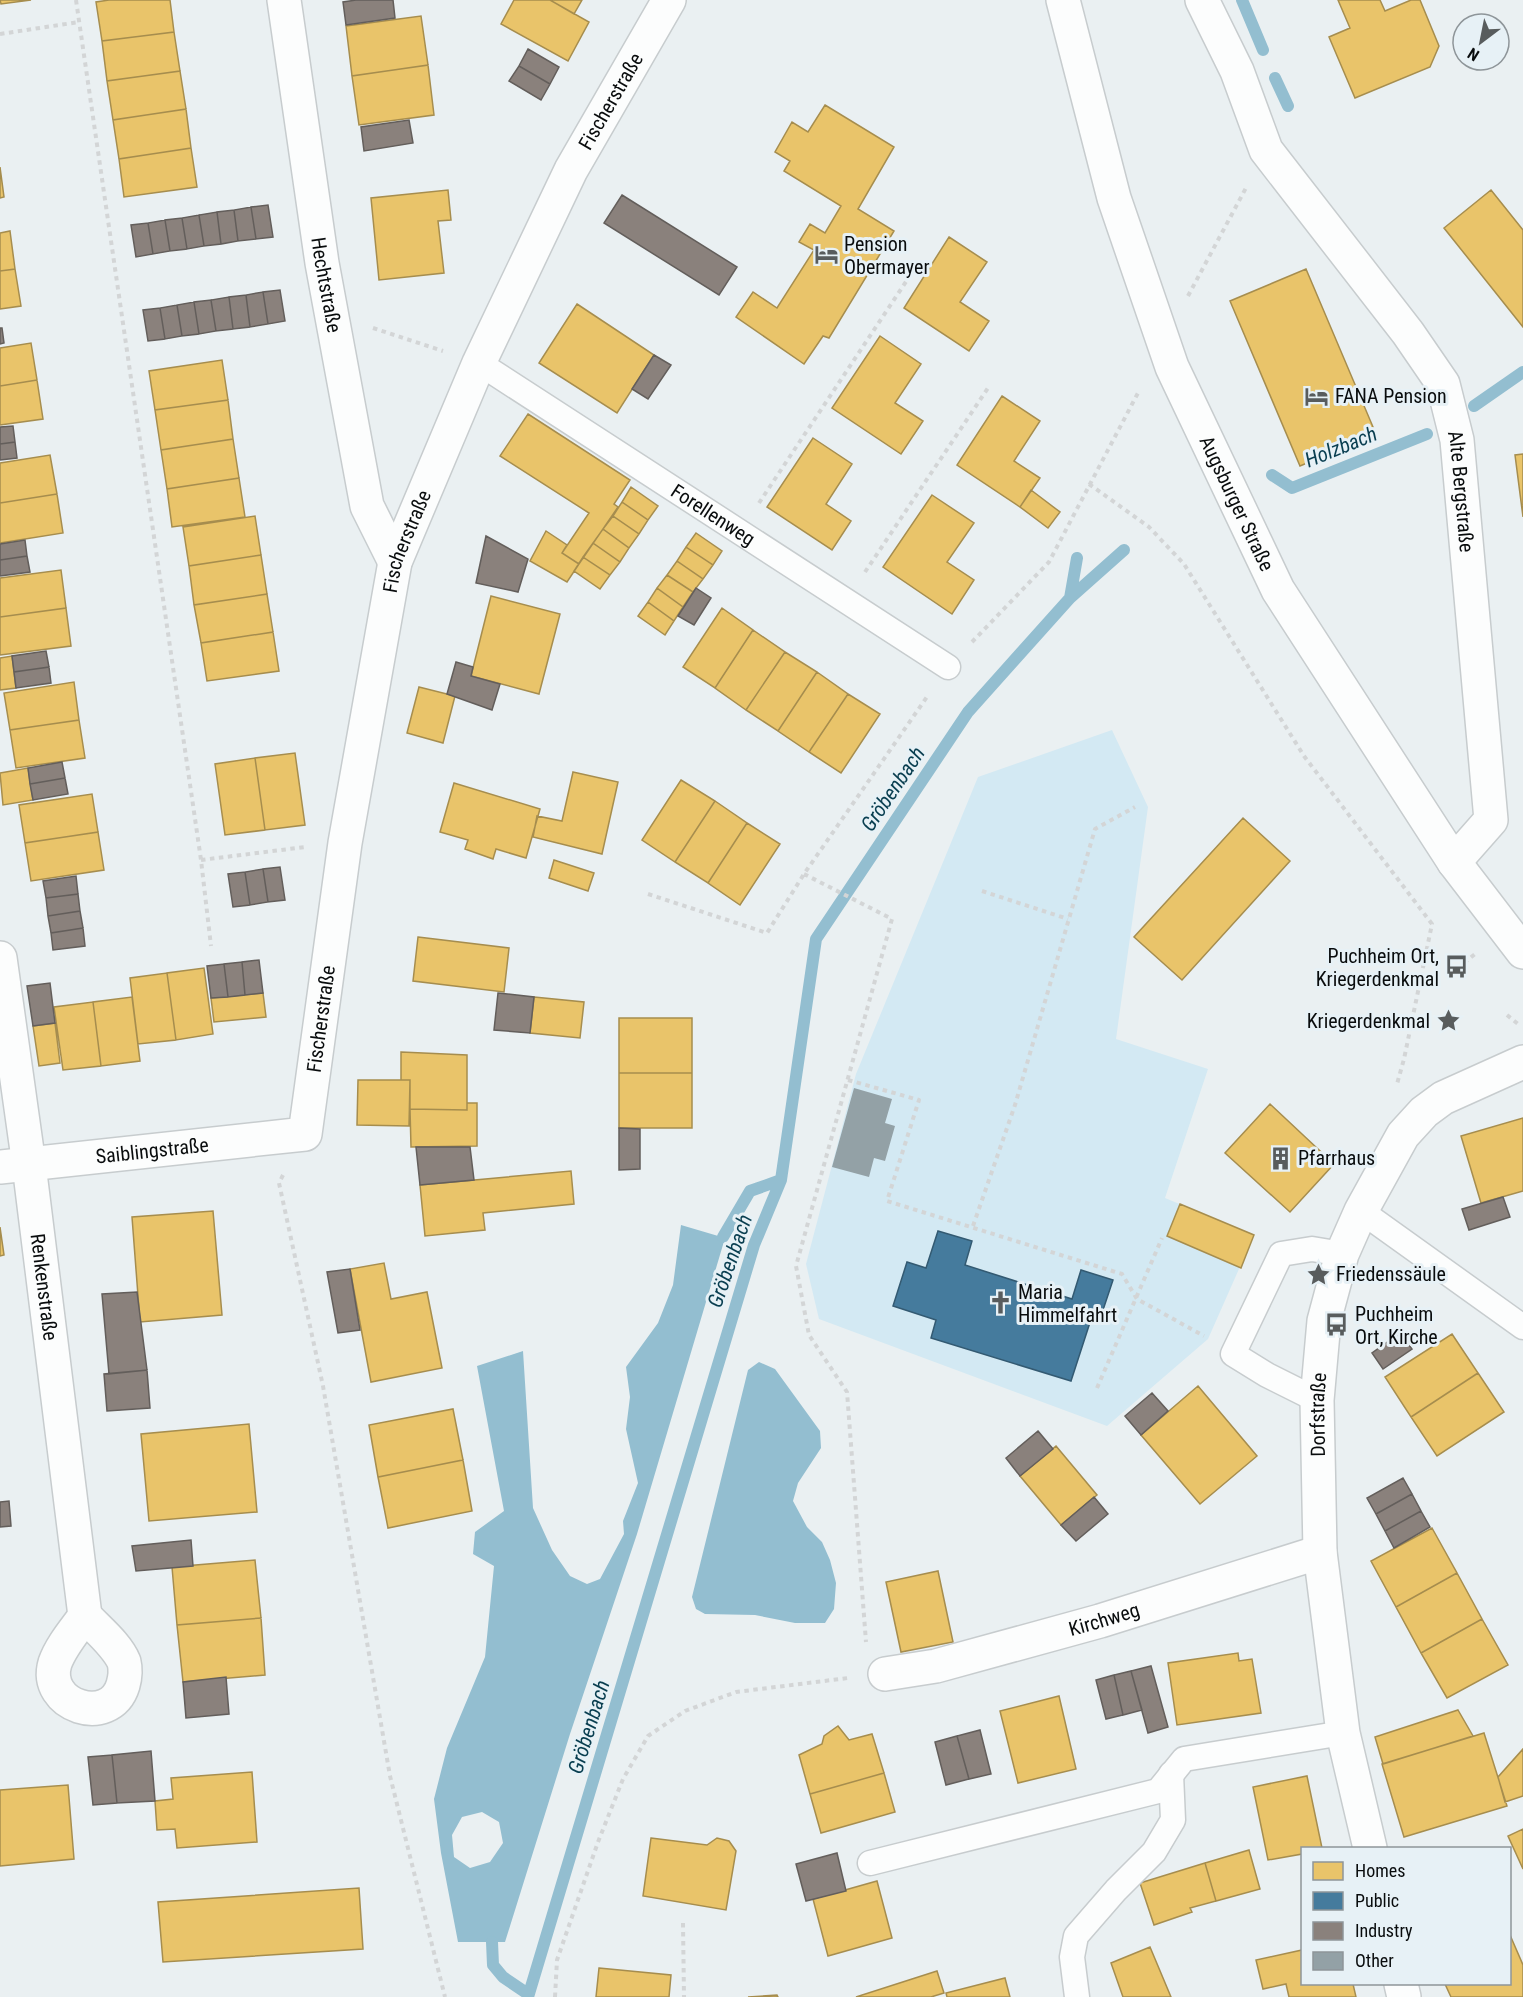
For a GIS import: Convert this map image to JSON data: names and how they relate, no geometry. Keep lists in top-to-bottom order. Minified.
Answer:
{"streets":{"street":["Fischerstraße","Hechtstraße","Alte Bergstraße","Augsburger Straße","Saiblingstraße","Renkenstraße","Dorfstraße","Kirchweg"],"lane":["Forellenweg"]},"crossings":[["Fischerstraße","Hechtstraße"],["Fischerstraße","Forellenweg"],["Fischerstraße","Saiblingstraße"],["Alte Bergstraße","Augsburger Straße"],["Saiblingstraße","Renkenstraße"],["Dorfstraße","Kirchweg"]],"water":["Holzbach","Gröbenbach"],"places":{"hotel":["Pension Obermayer","FANA Pension"],"bus stop":["Puchheim Ort, Kriegerdenkmal","Puchheim Ort, Kirche"],"place":["Kriegerdenkmal","Friedenssäule"],"building":["Pfarrhaus"],"church":["Maria Himmelfahrt"]},"legend":["Homes","Public","Industry","Other"],"north":"bottom left"}
